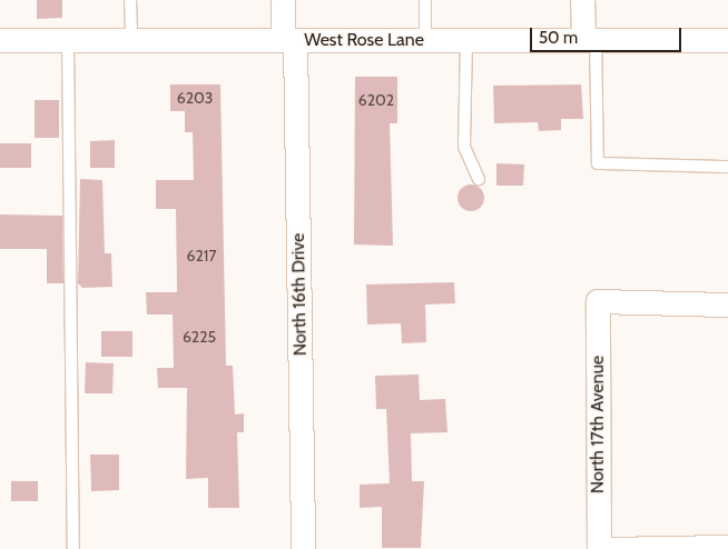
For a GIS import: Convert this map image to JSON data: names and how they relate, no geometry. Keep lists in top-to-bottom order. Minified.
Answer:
{"streets":{"street":["West Rose Lane","North 16th Drive","North 17th Avenue"]},"crossings":[["West Rose Lane","North 16th Drive"]],"house_numbers":["6203","6202","6217","6225"],"scale_bar":"50 m"}
